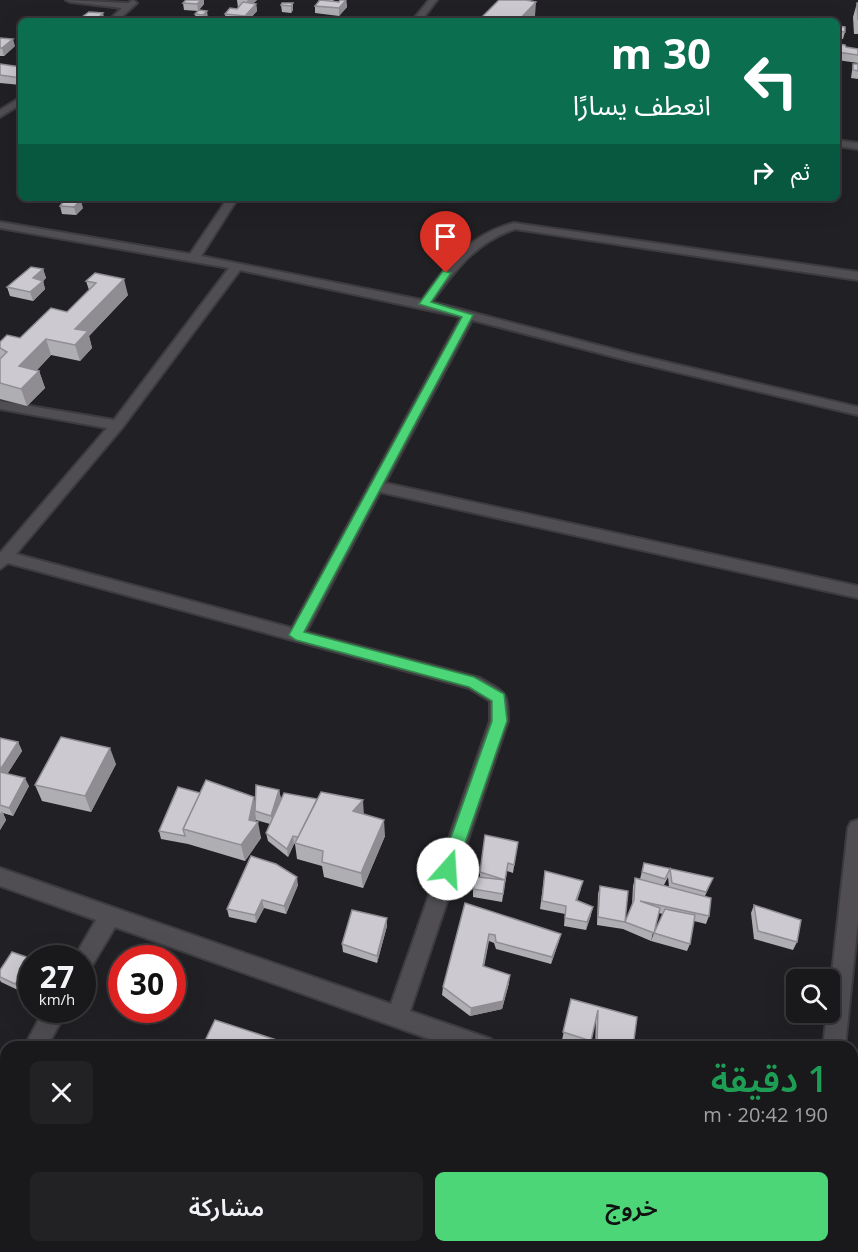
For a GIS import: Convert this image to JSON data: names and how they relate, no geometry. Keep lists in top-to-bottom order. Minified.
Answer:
{"page":{"turn":["30 m","انعطف يسارًا"],"then":"ثم","speed":"27 km/h","limit":"30","heading":["1 دقيقة","190 m · 20:42"],"buttons":["خروج","مشاركة"]}}
